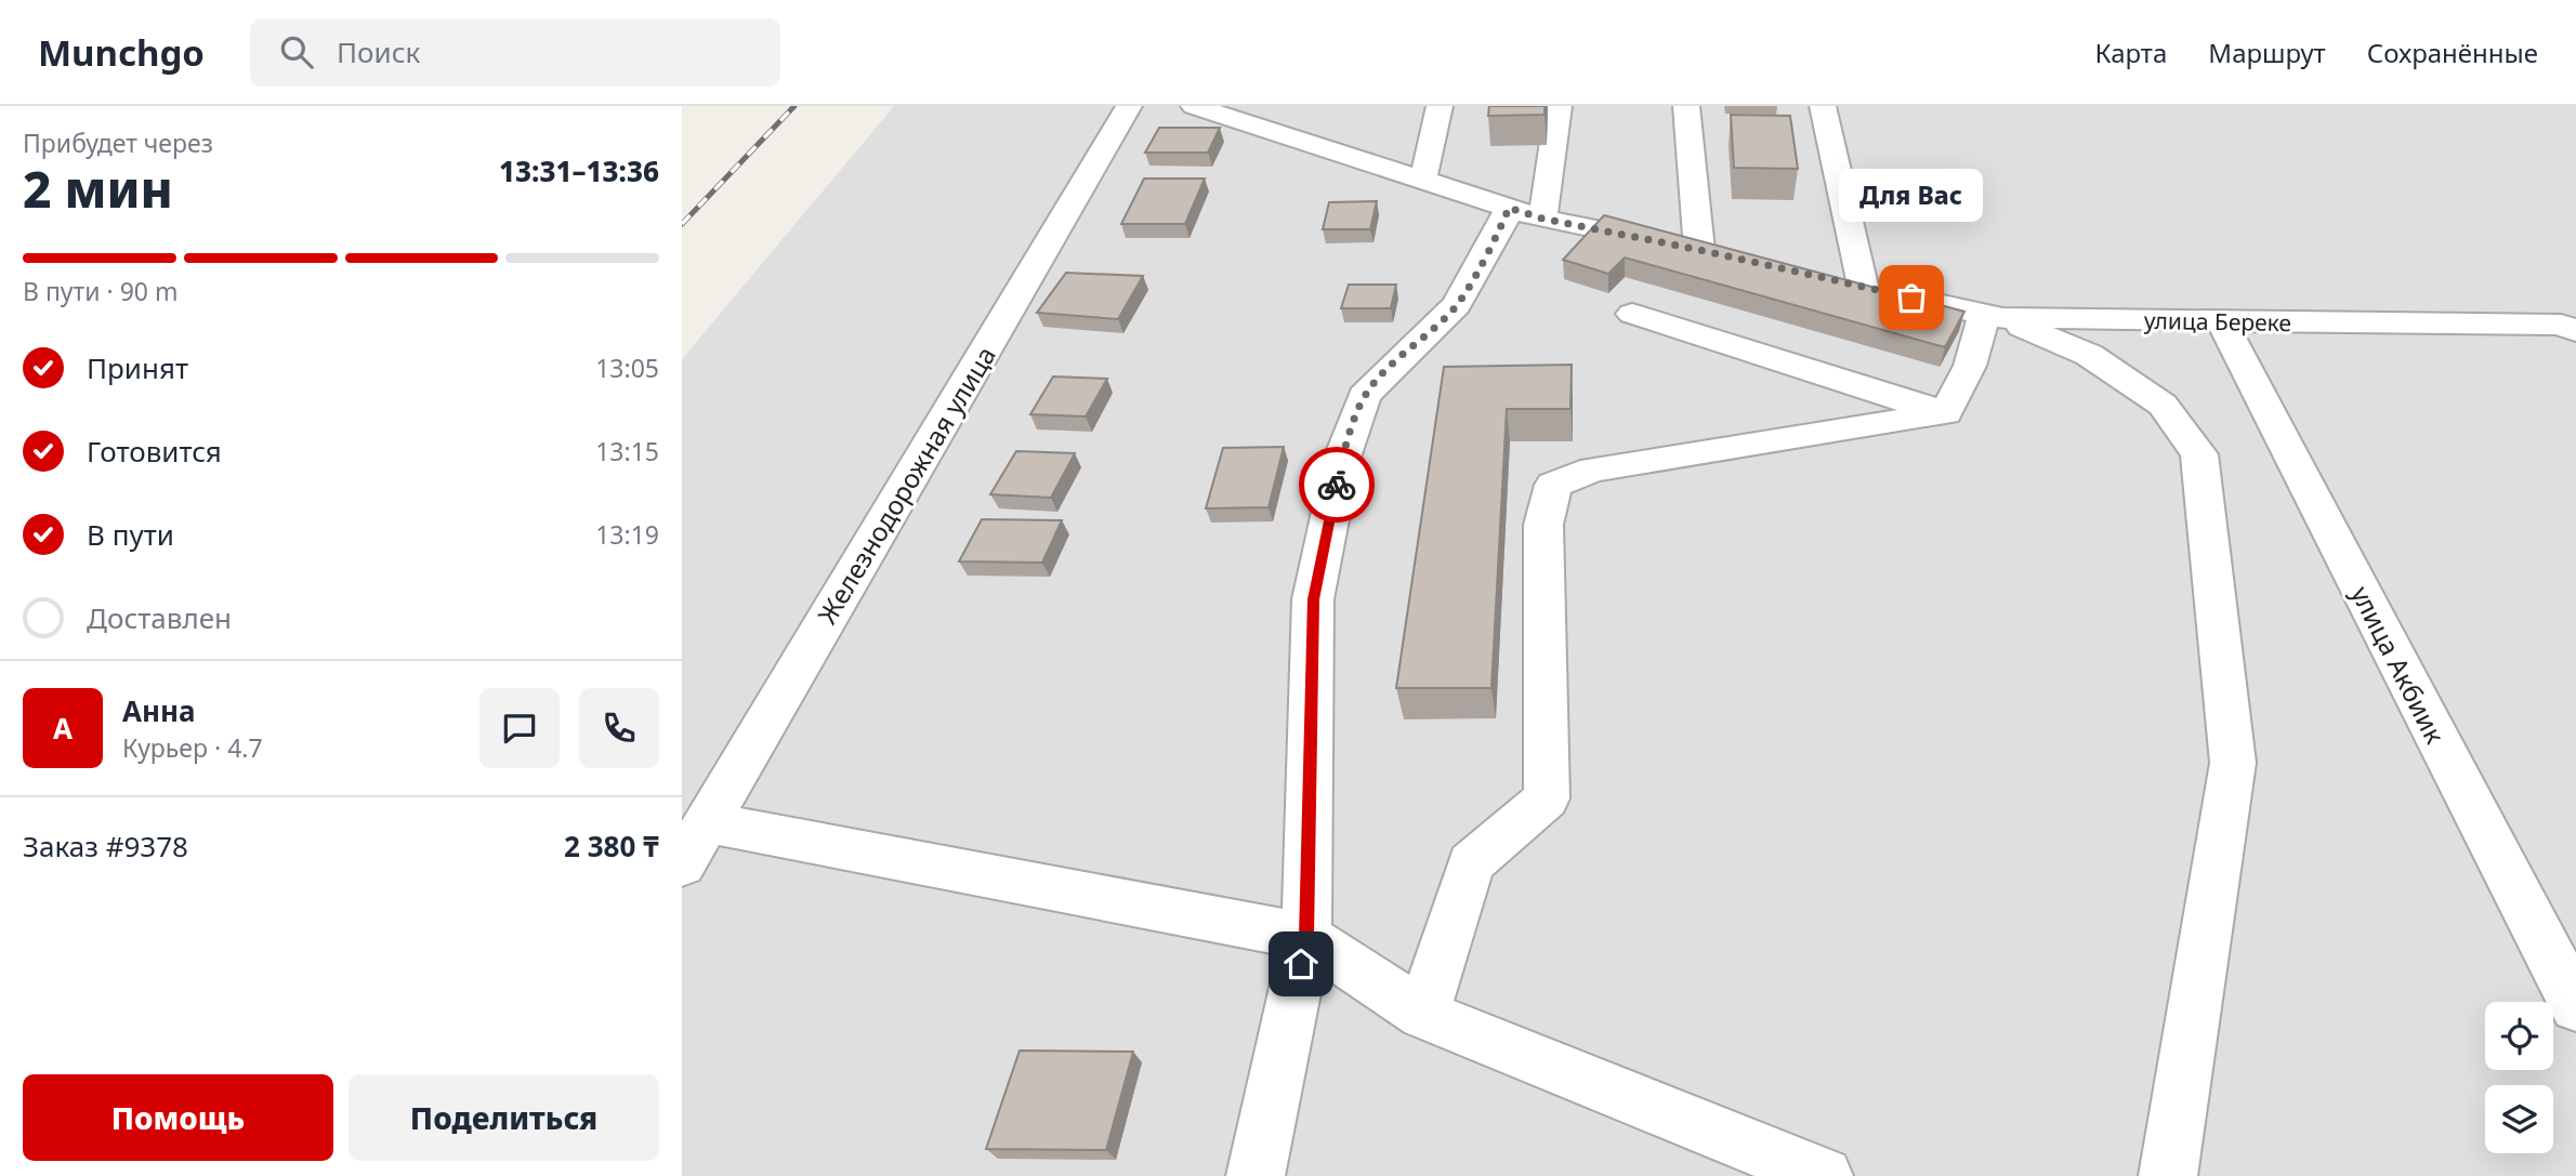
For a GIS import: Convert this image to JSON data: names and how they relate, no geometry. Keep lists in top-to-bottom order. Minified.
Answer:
{"streets":{"street":["улица Береке","Железнодорожная улица","улица Акбиик"]},"crossings":[["улица Береке","улица Акбиик"]],"places":["Для Вас"],"page":{"header":"Munchgo","search":"Поиск","nav":["Карта","Маршрут","Сохранённые"],"heading":["2 мин","Прибудет через","13:31–13:36"],"panel":["Анна","Курьер · 4.7","Заказ #9378","2 380 ₸"],"bubble":"Для Вас","bar":"В пути · 90 m","list":[["Принят","13:05"],["Готовится","13:15"],["В пути","13:19"],"Доставлен"],"round":"А","buttons":["Помощь","Поделиться"]}}
